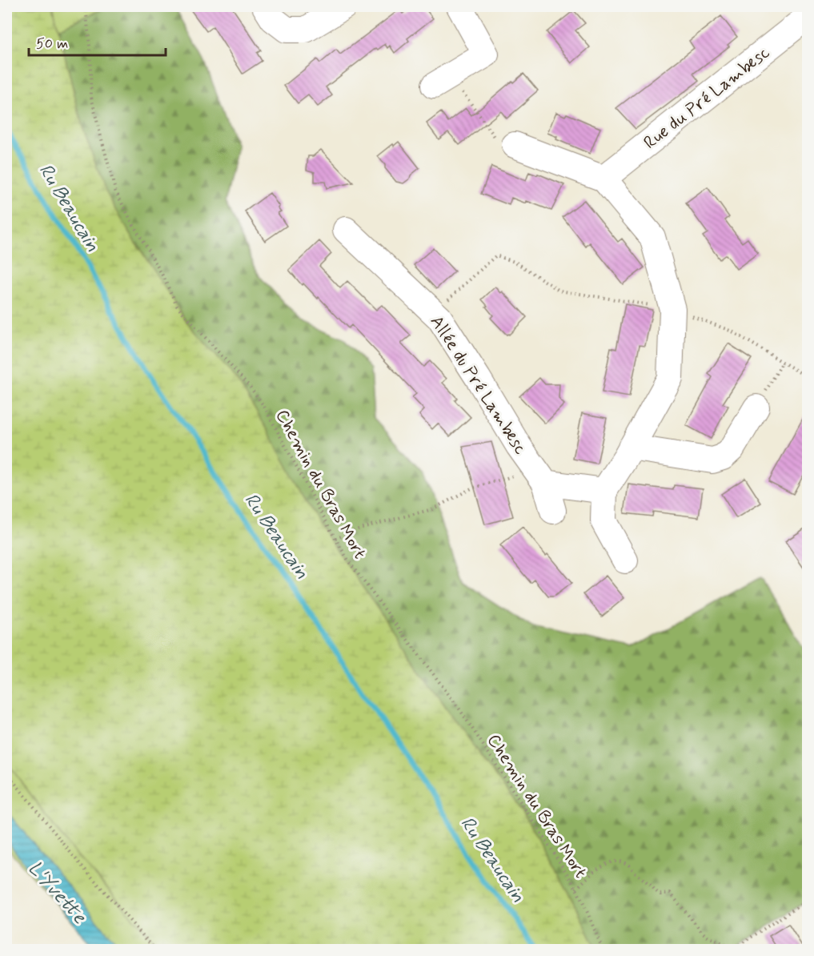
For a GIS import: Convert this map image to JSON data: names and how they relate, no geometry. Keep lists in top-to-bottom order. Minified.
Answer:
{"streets":{"street":["Rue du Pré Lambesc","Allée du Pré Lambesc"],"path":["Chemin du Bras Mort"]},"water":["Ru Beaucain","L'Yvette"],"scale_bar":"50 m"}
